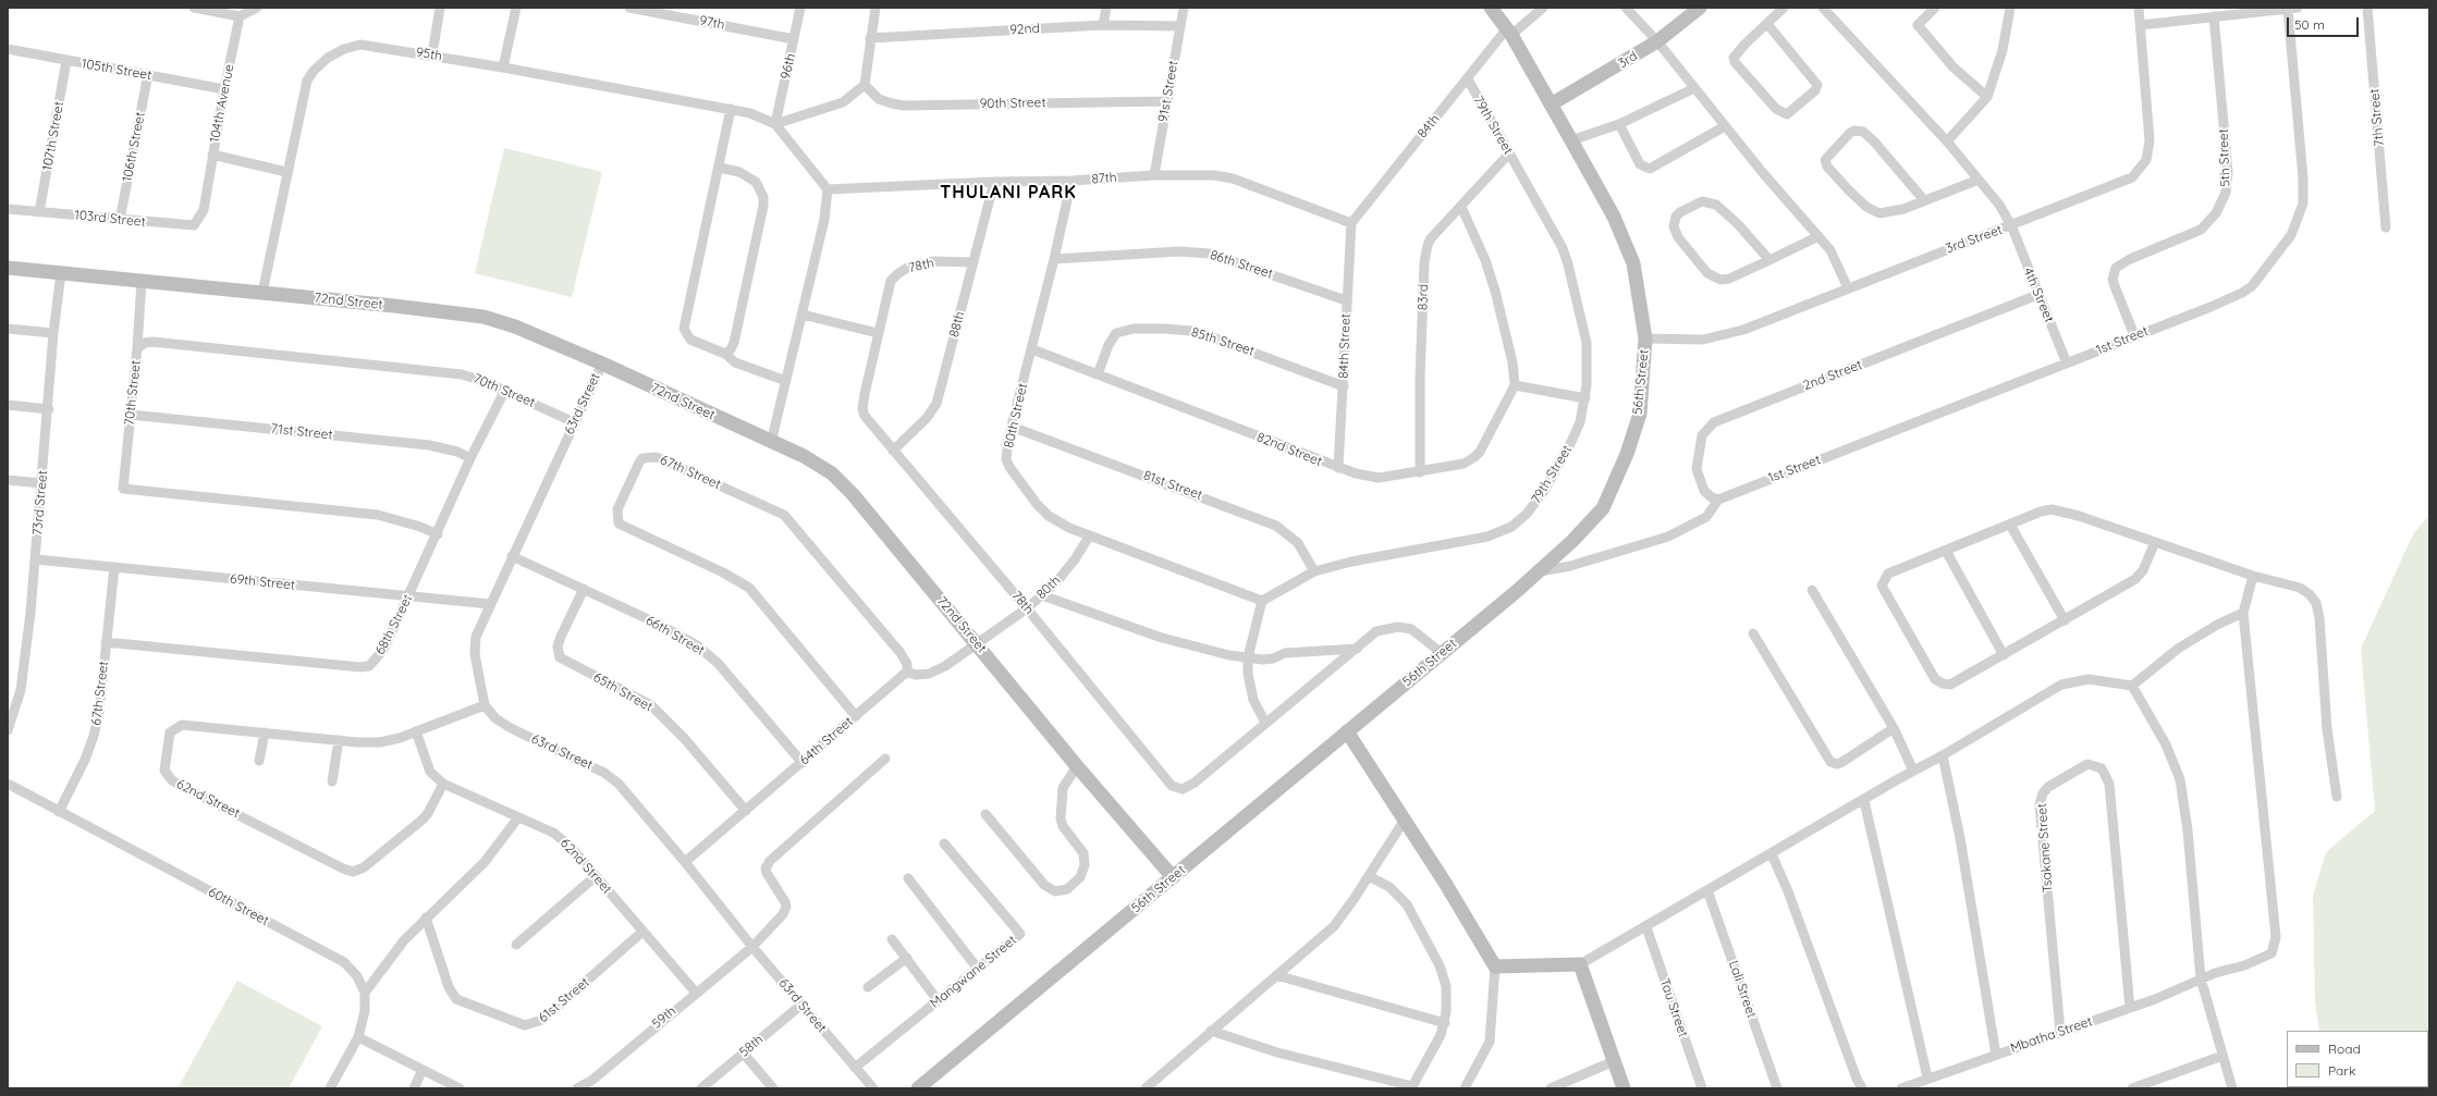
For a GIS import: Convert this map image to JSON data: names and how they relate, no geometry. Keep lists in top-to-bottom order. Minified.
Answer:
{"streets":{"street":["97th","92nd","95th","3rd","96th","105th Street","91st Street","104th Avenue","90th Street","7th Street","79th Street","84th","107th Street","106th Street","5th Street","87th","103rd Street","3rd Street","86th Street","78th","4th Street","83rd","72nd Street","88th","1st Street","85th Street","84th Street","2nd Street","56th Street","70th Street","63rd Street","80th Street","71st Street","82nd Street","67th Street","81st Street","73rd Street","69th Street","80th","68th Street","66th Street","65th Street","64th Street","62nd Street","Tsakane Street","60th Street","Mangwane Street","Lali Street","61st Street","Tau Street","59th","Mbatha Street","58th"]},"crossings":[["97th","96th"],["92nd","91st Street"],["95th","96th"],["95th","72nd Street"],["3rd","56th Street"],["105th Street","104th Avenue"],["105th Street","107th Street"],["105th Street","106th Street"],["91st Street","90th Street"],["91st Street","87th"],["104th Avenue","103rd Street"],["79th Street","84th"],["79th Street","83rd"],["79th Street","80th Street"],["79th Street","81st Street"],["84th","87th"],["84th","84th Street"],["84th","56th Street"],["107th Street","103rd Street"],["106th Street","103rd Street"],["5th Street","1st Street"],["87th","88th"],["87th","84th Street"],["87th","80th Street"],["3rd Street","4th Street"],["3rd Street","56th Street"],["86th Street","84th Street"],["86th Street","80th Street"],["78th","88th"],["78th","56th Street"],["78th","80th"],["4th Street","1st Street"],["4th Street","2nd Street"],["83rd","82nd Street"],["72nd Street","56th Street"],["72nd Street","63rd Street"],["72nd Street","73rd Street"],["72nd Street","80th"],["1st Street","2nd Street"],["85th Street","84th Street"],["85th Street","82nd Street"],["84th Street","82nd Street"],["70th Street","63rd Street"],["70th Street","71st Street"],["70th Street","68th Street"],["63rd Street","69th Street"],["63rd Street","66th Street"],["63rd Street","64th Street"],["63rd Street","62nd Street"],["63rd Street","Mangwane Street"],["63rd Street","59th"],["63rd Street","58th"],["80th Street","82nd Street"],["80th Street","81st Street"],["80th Street","80th"],["71st Street","68th Street"],["67th Street","69th Street"],["67th Street","68th Street"],["67th Street","64th Street"],["67th Street","60th Street"],["73rd Street","69th Street"],["69th Street","68th Street"],["66th Street","65th Street"],["66th Street","64th Street"],["65th Street","64th Street"],["62nd Street","61st Street"],["62nd Street","59th"],["Tsakane Street","Mbatha Street"]],"districts":["THULANI PARK"],"legend":["Road","Park"],"scale_bar":"50 m"}
